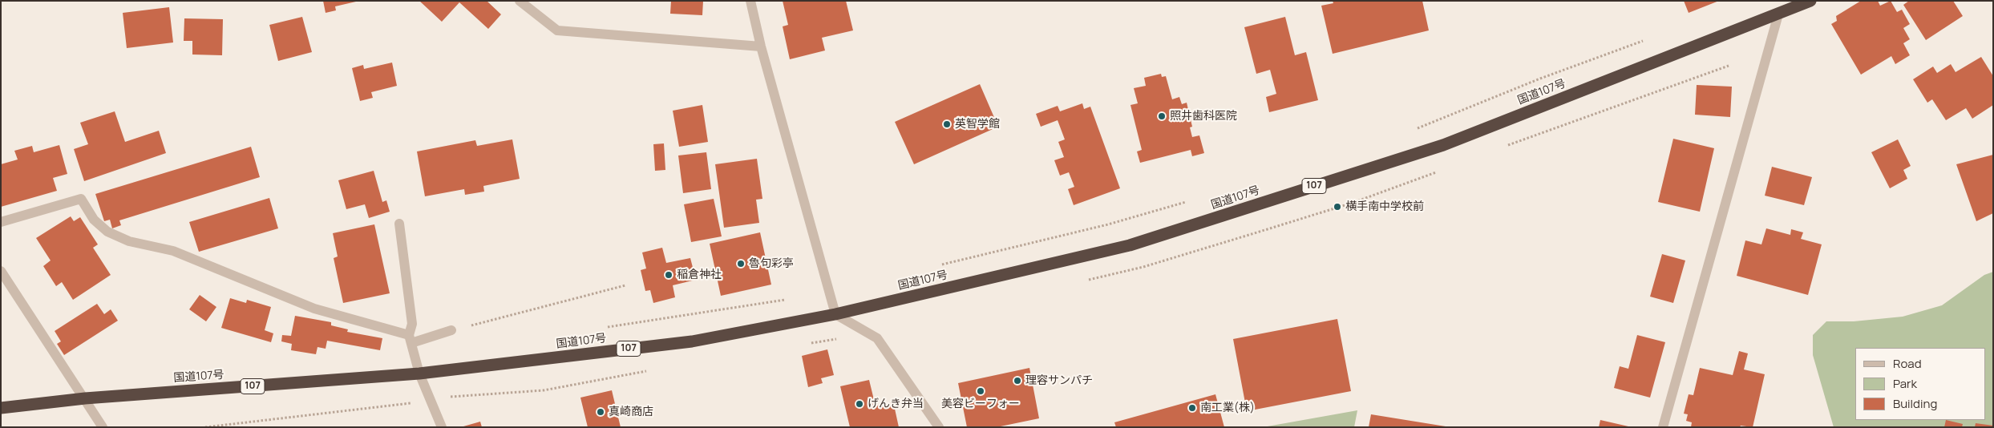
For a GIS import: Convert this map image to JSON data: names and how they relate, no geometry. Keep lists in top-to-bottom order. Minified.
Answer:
{"streets":{"highway":["国道107号","107"]},"places":["照井歯科医院","英智学館","横手南中学校前","魯句彩亭","稲倉神社","理容サンパチ","美容ビーフォー","げんき弁当","南工業(株)","真崎商店"],"legend":["Road","Park","Building"]}
